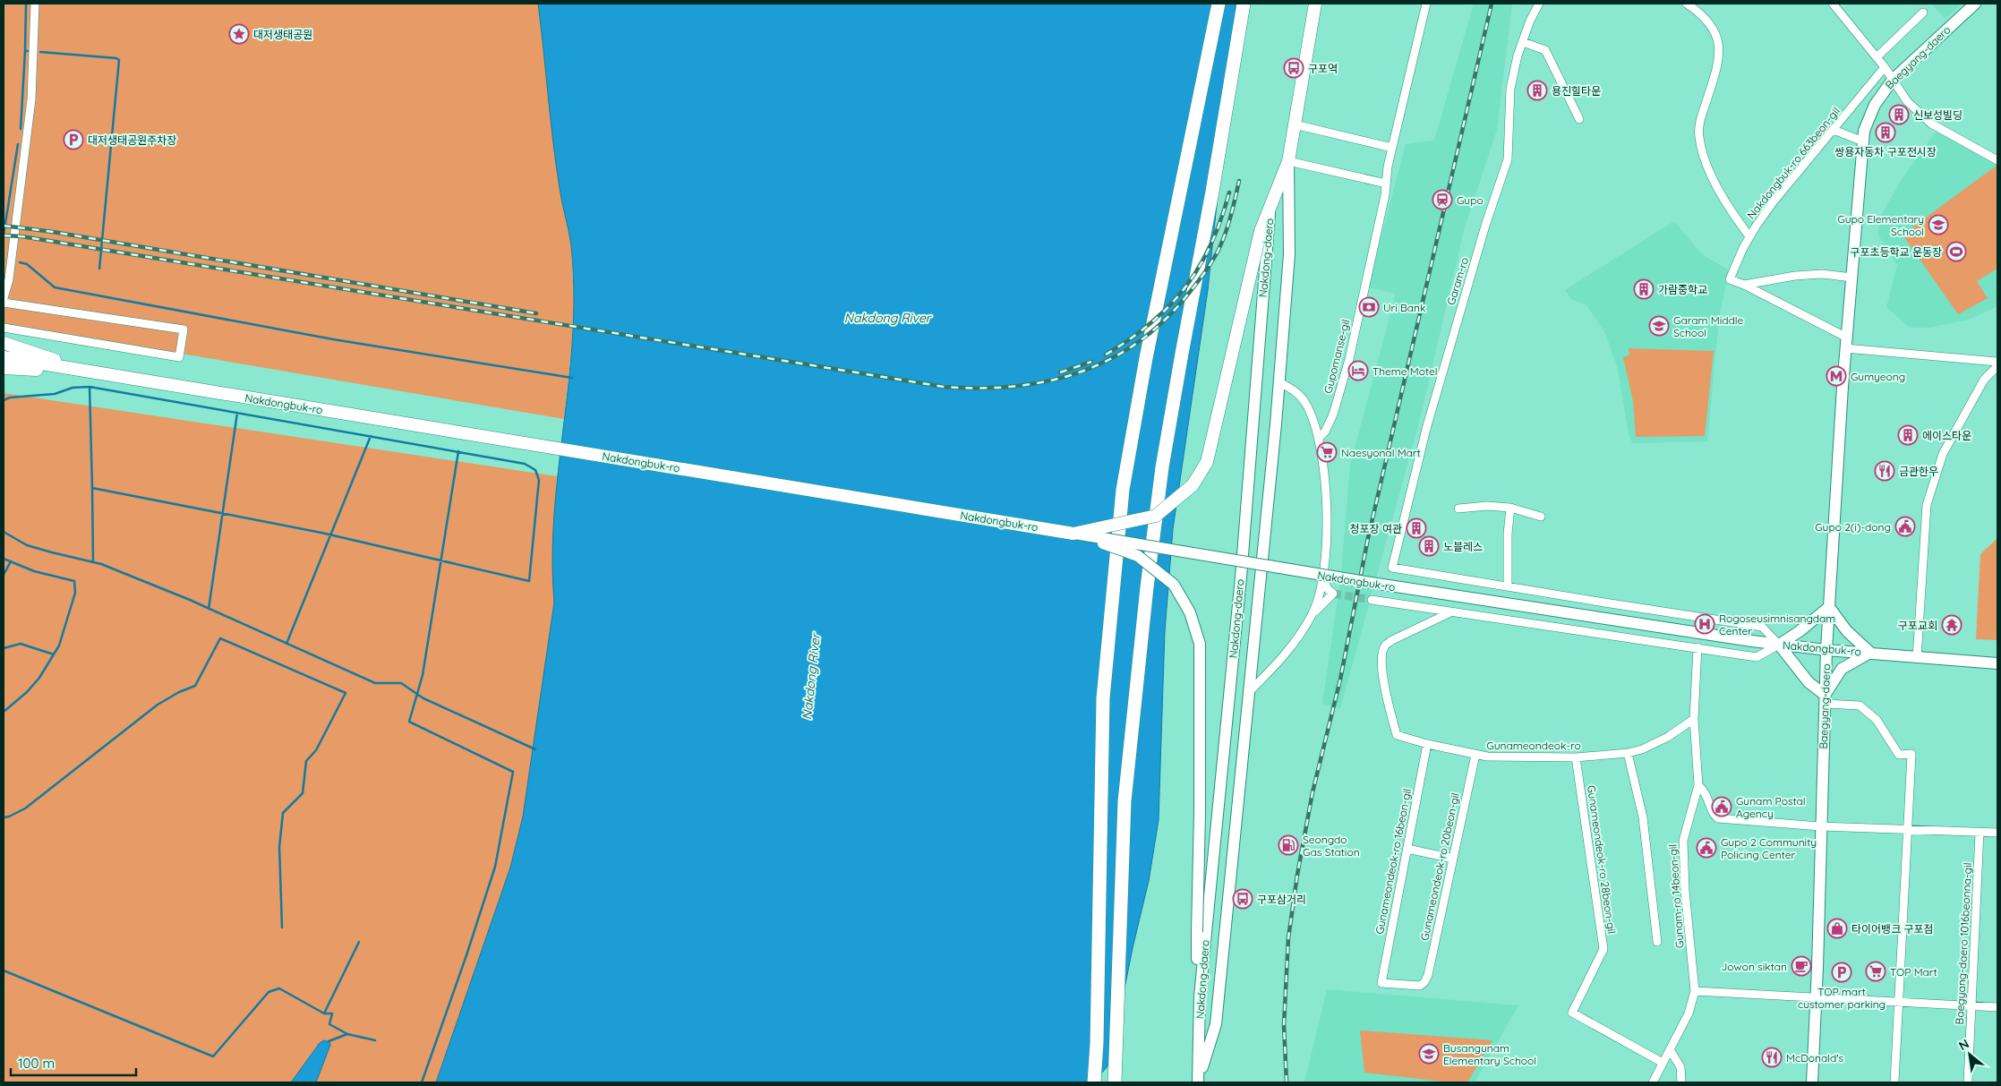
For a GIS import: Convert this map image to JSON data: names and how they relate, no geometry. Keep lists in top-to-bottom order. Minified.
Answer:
{"streets":{"main road":["Baegyang-daero","Nakdong-daero","Nakdongbuk-ro"],"street":["Nakdongbuk-ro 663beon-gil","Garam-ro","Gupomanse-gil","Gunameondeok-ro","Gunameondeok-ro 28beon-gil","Gunameondeok-ro 16beon-gil","Gunameondeok-ro 20beon-gil","Gunam-ro 14beon-gil","Baegyang-daero 1016beonna-gil"]},"crossings":[["Baegyang-daero","Nakdongbuk-ro"],["Gunameondeok-ro","Gunameondeok-ro 28beon-gil"],["Gunameondeok-ro","Gunameondeok-ro 16beon-gil"],["Gunameondeok-ro","Gunameondeok-ro 20beon-gil"],["Gunameondeok-ro","Gunam-ro 14beon-gil"],["Gunameondeok-ro 28beon-gil","Gunam-ro 14beon-gil"],["Gunameondeok-ro 16beon-gil","Gunameondeok-ro 20beon-gil"]],"water":["Nakdong River"],"places":{"place":["대저생태공원"],"bus stop":["구포역","구포삼거리"],"building":["용진힐타운","신보성빌딩","쌍용자동차 구포전시장","가람중학교","에이스타운","청포장 여관","노블레스"],"parking":["대저생태공원주차장","TOP mart customer parking"],"station":["Gupo"],"school or university":["Gupo Elementary School","Garam Middle School","Busangunam Elementary School"],"sports":["구포초등학교 운동장"],"bank":["Uri Bank"],"hotel":["Theme Motel"],"metro station":["Gumyeong"],"supermarket":["Naesyonal Mart","TOP Mart"],"restaurant":["금관한우","McDonald's"],"public building":["Gupo 2(i)-dong","Gunam Postal Agency","Gupo 2 Community Policing Center"],"hospital":["Rogoseusimnisangdam Center"],"temple":["구포교회"],"fuel station":["Seongdo Gas Station"],"shop":["타이어뱅크 구포점"],"cafe":["Jowon siktan"]},"scale_bar":"100 m","north":"top left"}
